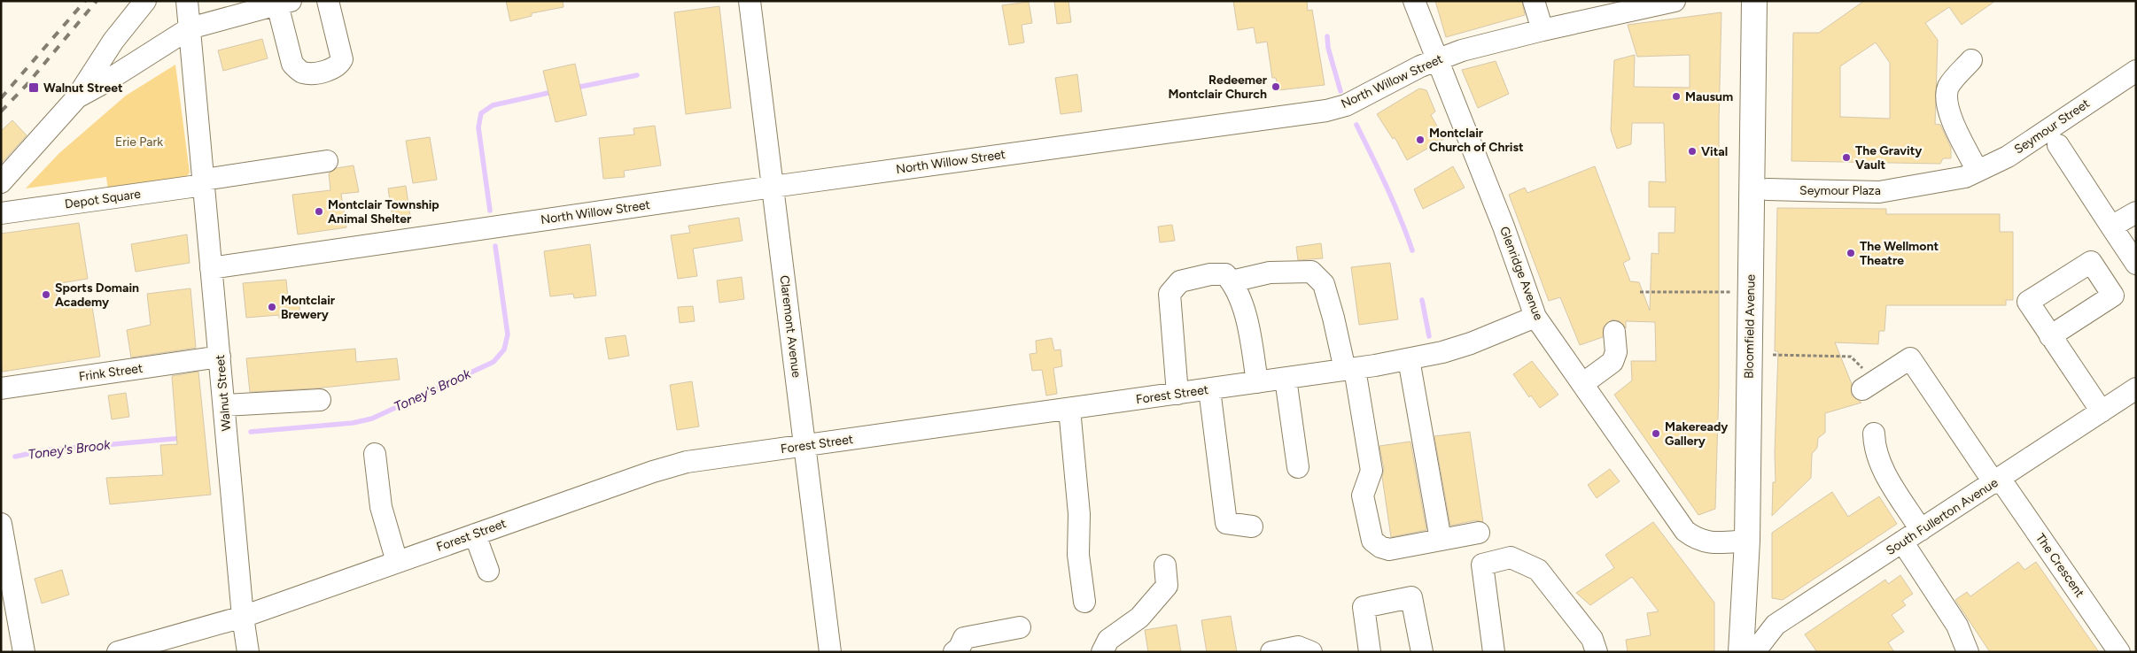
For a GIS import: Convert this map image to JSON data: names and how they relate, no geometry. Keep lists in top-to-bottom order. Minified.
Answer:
{"streets":{"main road":["Bloomfield Avenue"],"street":["North Willow Street","Seymour Street","Seymour Plaza","Depot Square","Glenridge Avenue","Claremont Avenue","Frink Street","Walnut Street","Forest Street","South Fullerton Avenue","The Crescent"]},"crossings":[["North Willow Street","Glenridge Avenue"],["North Willow Street","Claremont Avenue"],["North Willow Street","Walnut Street"],["Seymour Street","Seymour Plaza"],["Depot Square","Walnut Street"],["Glenridge Avenue","Bloomfield Avenue"],["Glenridge Avenue","Forest Street"],["Claremont Avenue","Forest Street"],["Frink Street","Walnut Street"],["Walnut Street","Forest Street"],["South Fullerton Avenue","The Crescent"]],"water":["Toney's Brook"],"parks":["Erie Park"],"places":{"other":["Redeemer Montclair Church","Mausum","Montclair Church of Christ","Vital","The Gravity Vault","Montclair Township Animal Shelter","The Wellmont Theatre","Sports Domain Academy","Montclair Brewery","Makeready Gallery"],"transit":["Walnut Street"]}}
